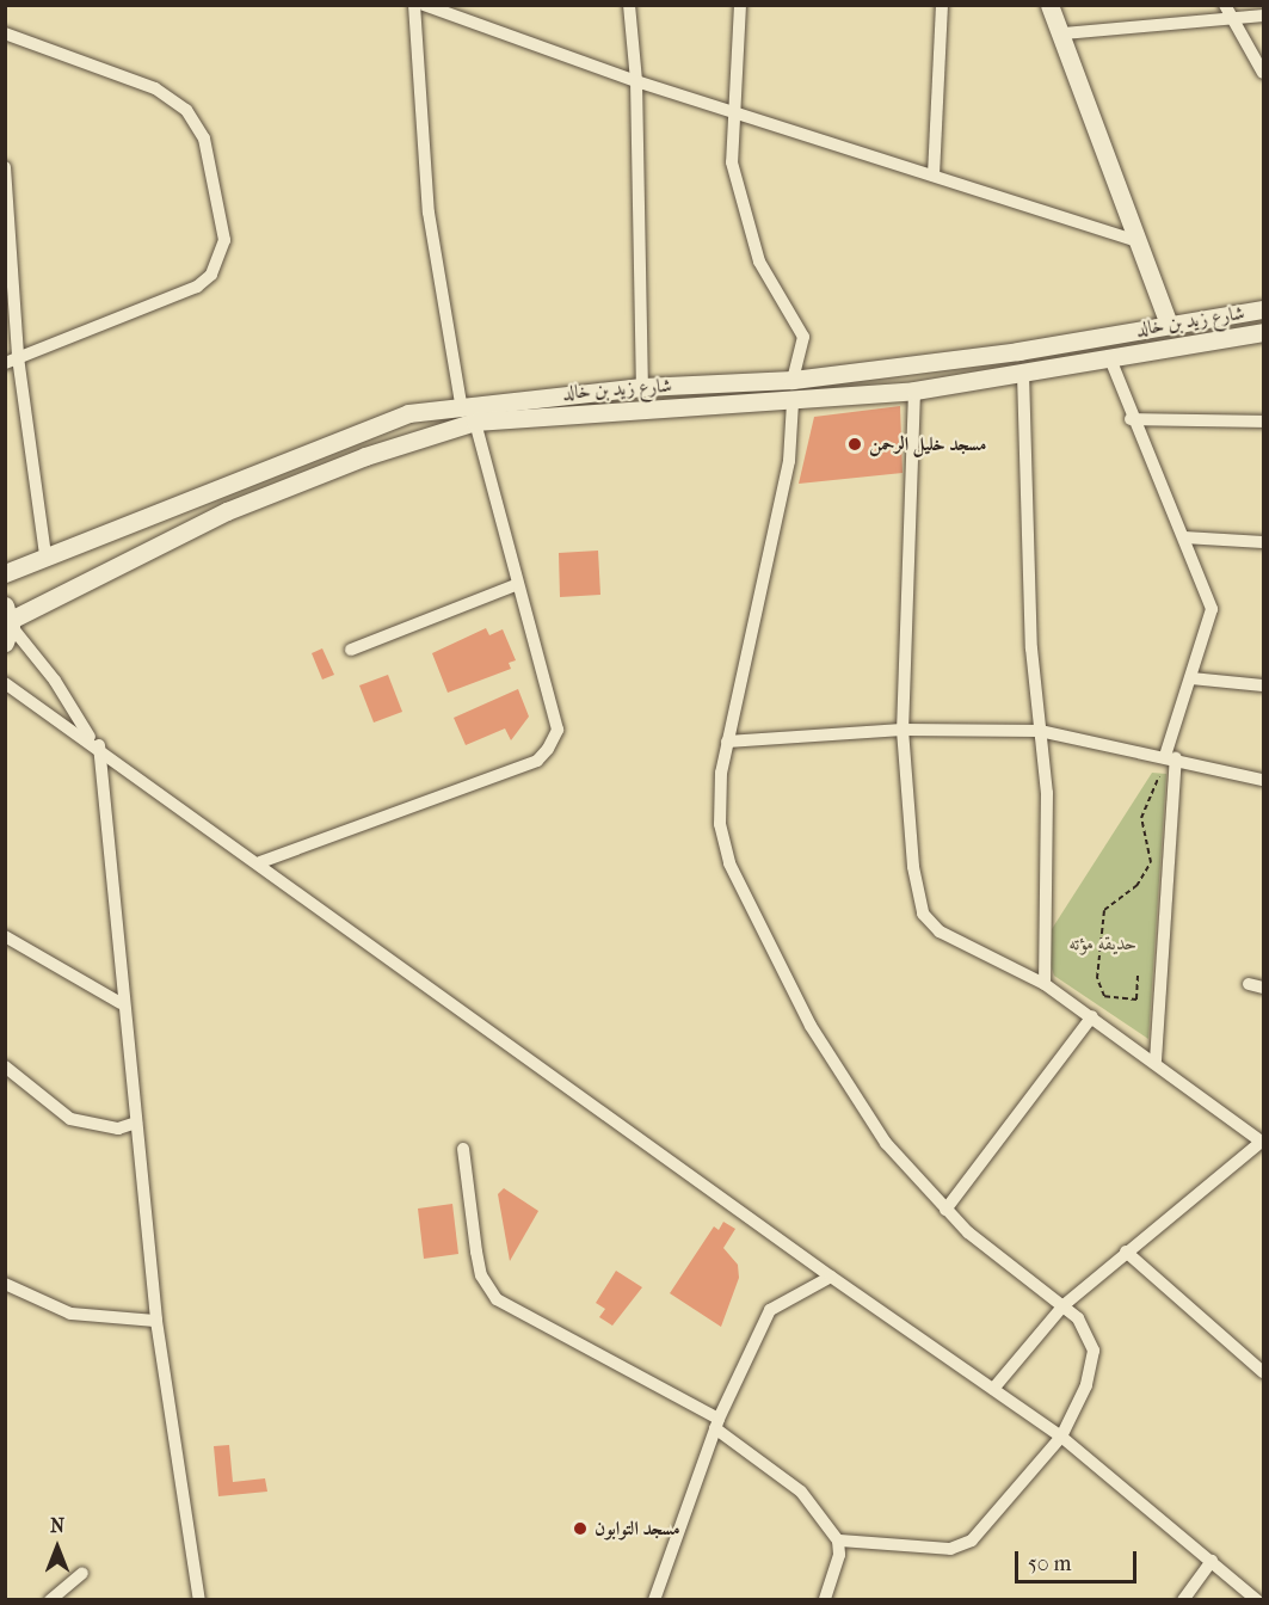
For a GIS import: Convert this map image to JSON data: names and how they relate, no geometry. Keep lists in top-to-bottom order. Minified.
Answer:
{"streets":{"main road":["شارع زيد بن خالد"]},"parks":["حديقه مؤته"],"places":["مسجد خليل الرحمن","مسجد التوابون"],"scale_bar":"50 m","north":"top"}
